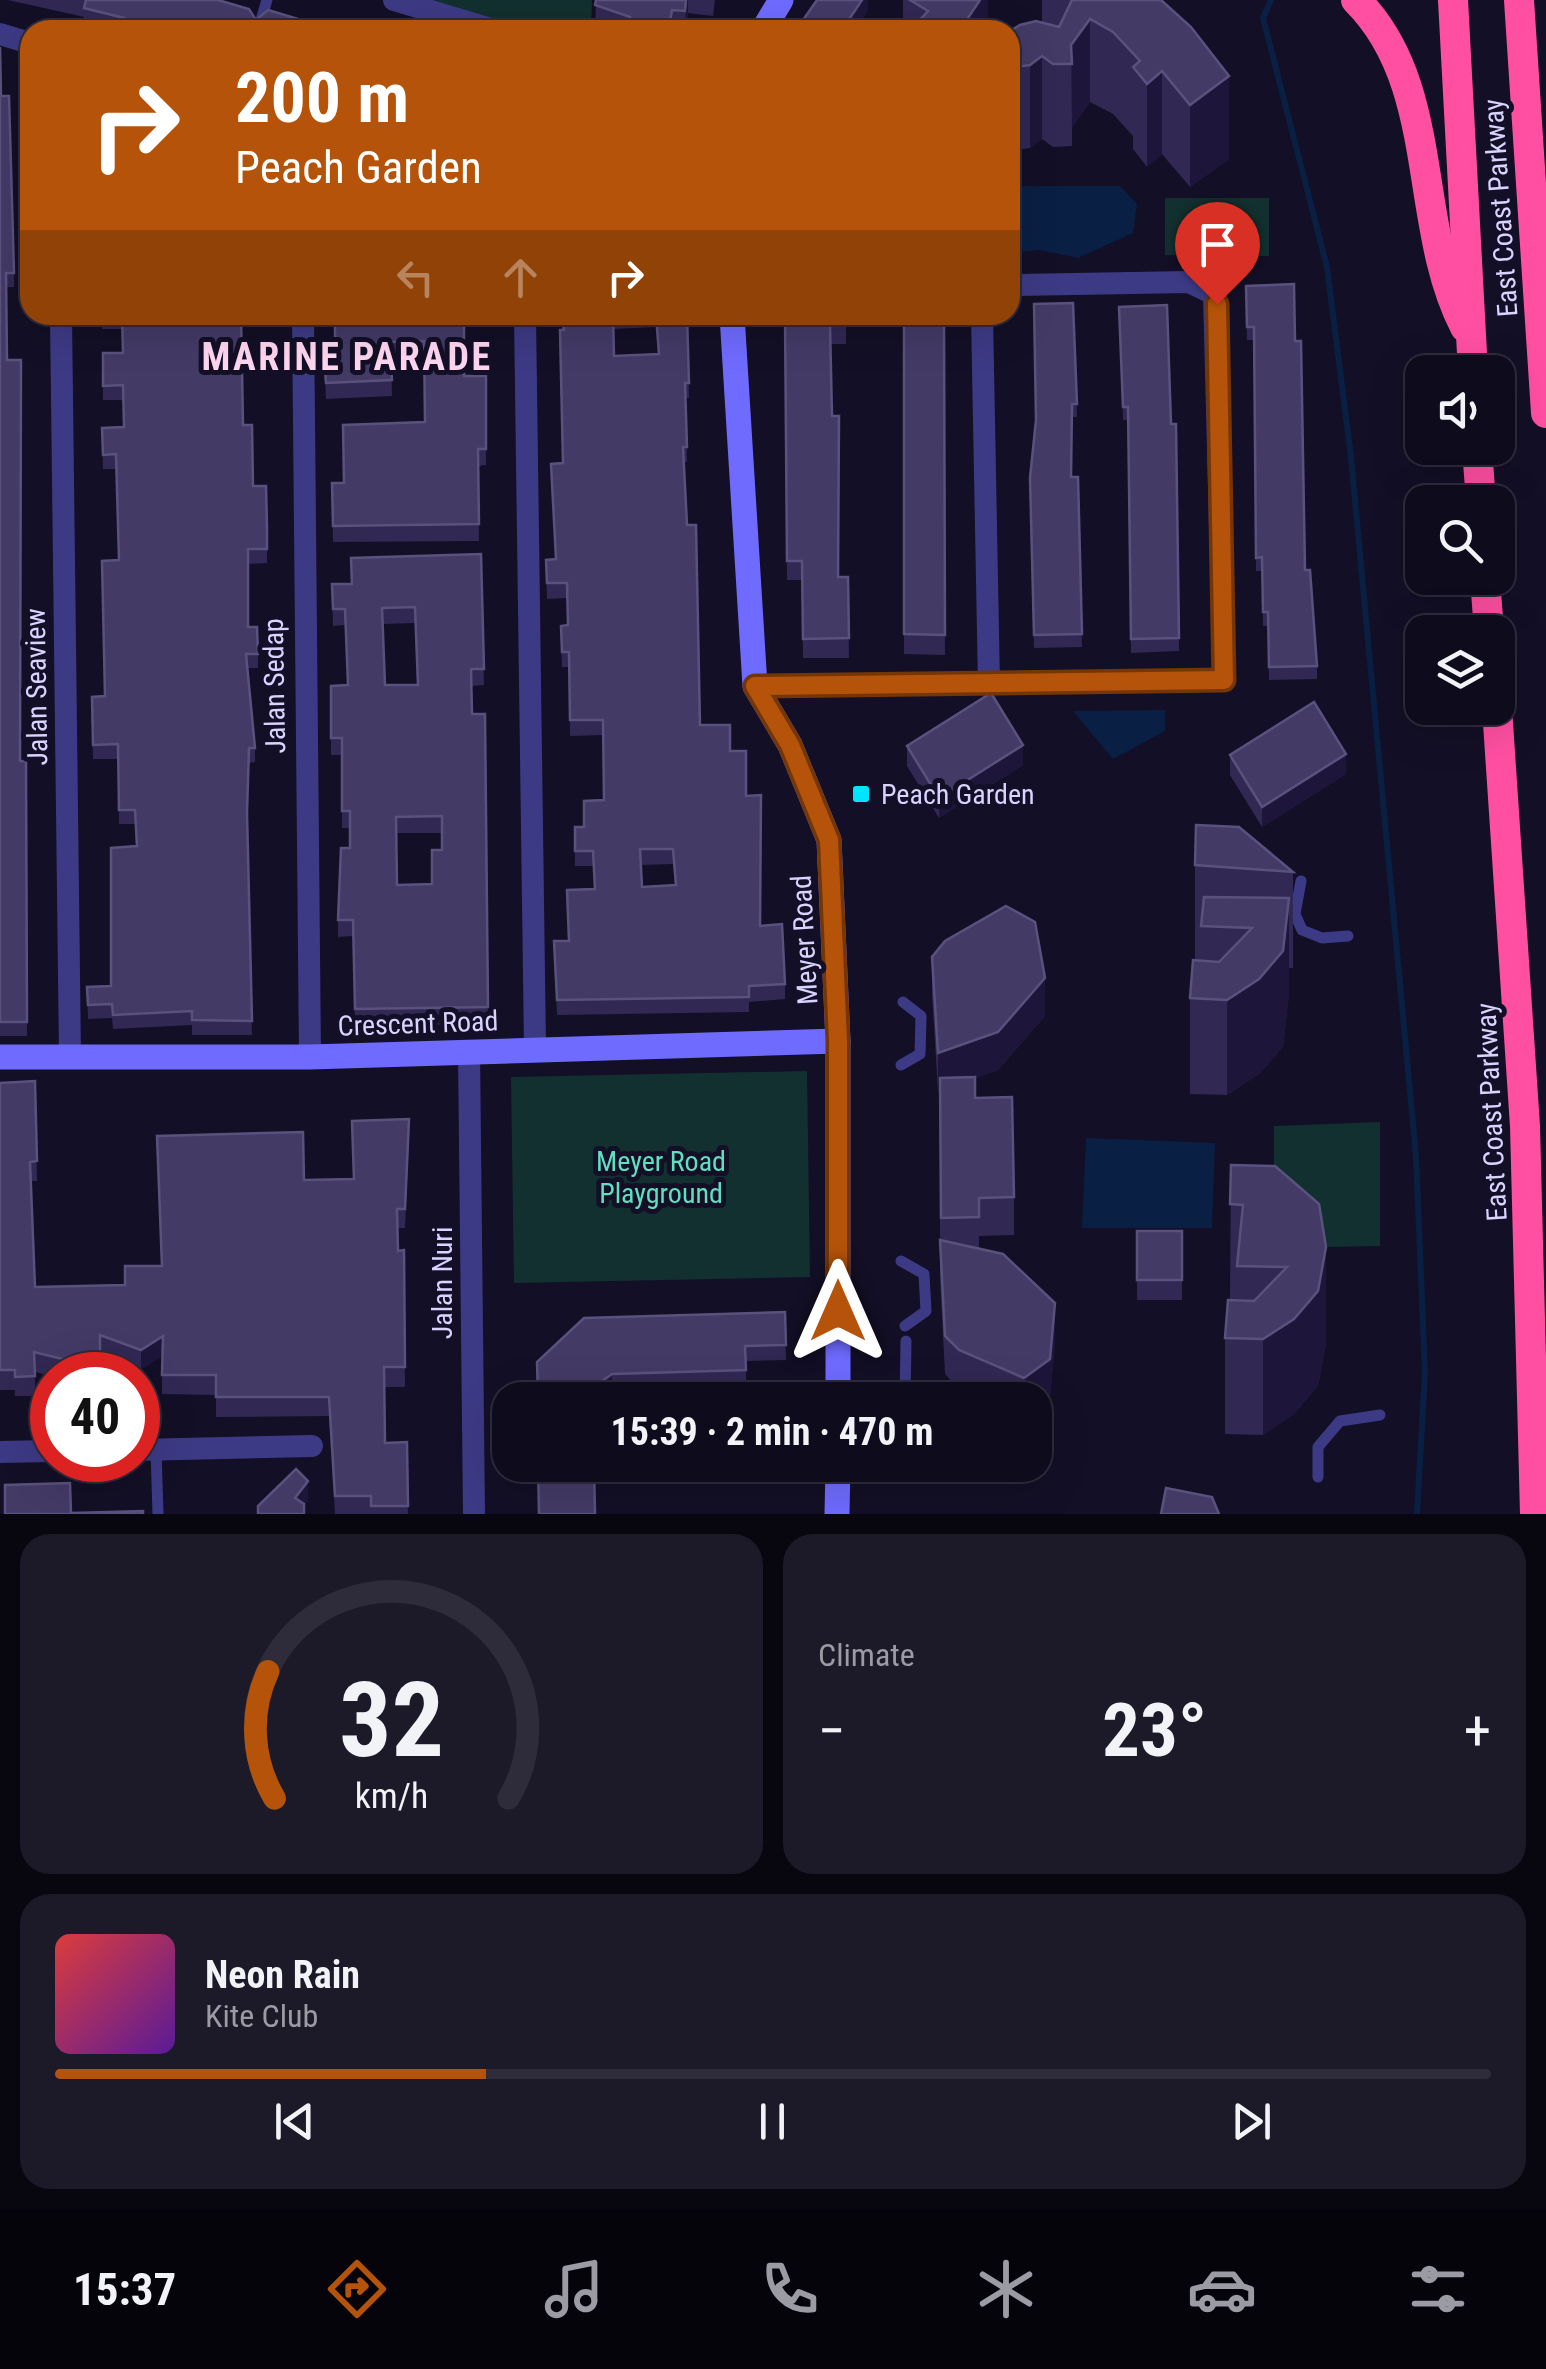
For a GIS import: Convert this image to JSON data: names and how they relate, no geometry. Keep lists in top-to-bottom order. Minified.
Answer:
{"streets":{"highway":["East Coast Parkway"],"street":["Jalan Sedap","Jalan Seaview","Meyer Road","Crescent Road","Jalan Nuri"]},"crossings":[["Jalan Sedap","Crescent Road"],["Jalan Seaview","Crescent Road"],["Meyer Road","Crescent Road"],["Crescent Road","Jalan Nuri"]],"districts":["MARINE PARADE"],"parks":["Meyer Road Playground"],"places":{"transit":["Peach Garden"]},"page":{"turn":["200 m","Peach Garden"],"limit":"40","trip":"15:39 · 2 min · 470 m","tile":"Climate","heat":["−","23°","+"],"song":["Neon Rain","Kite Club"],"tabs":"15:37","gauge":["32","km/h"]}}
